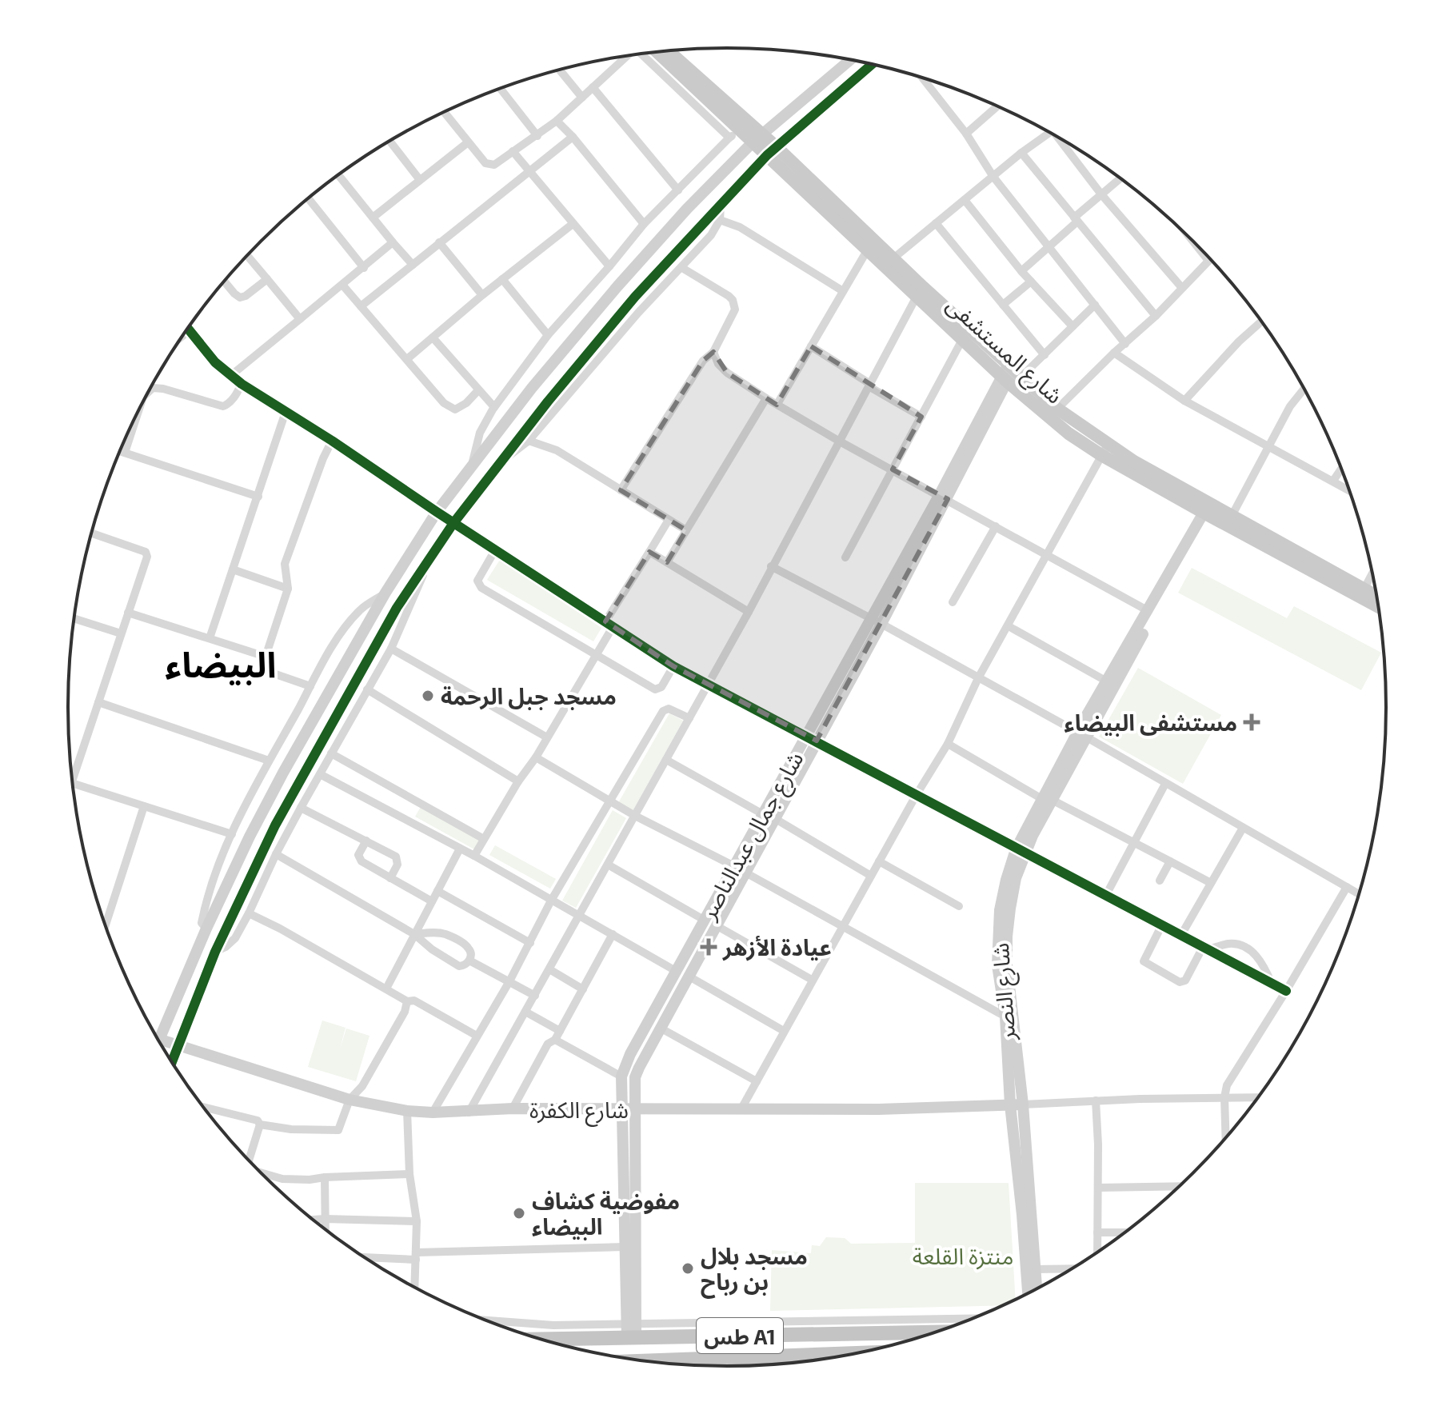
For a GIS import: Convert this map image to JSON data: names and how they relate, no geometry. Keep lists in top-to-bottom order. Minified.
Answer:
{"streets":{"highway":["طس A1"],"main road":["شارع المستشفى"],"street":["شارع جمال عبدالناصر","شارع النصر","شارع الكفرة"]},"crossings":[["شارع المستشفى","شارع جمال عبدالناصر"],["شارع المستشفى","شارع النصر"],["شارع جمال عبدالناصر","شارع الكفرة"],["شارع جمال عبدالناصر","طس A1"],["شارع النصر","شارع الكفرة"]],"districts":["البيضاء"],"parks":["منتزة القلعة"],"places":{"other":["مسجد جبل الرحمة","مفوضية كشاف البيضاء","مسجد بلال بن رباح"],"health":["مستشفى البيضاء","عيادة الأزهر"]}}
